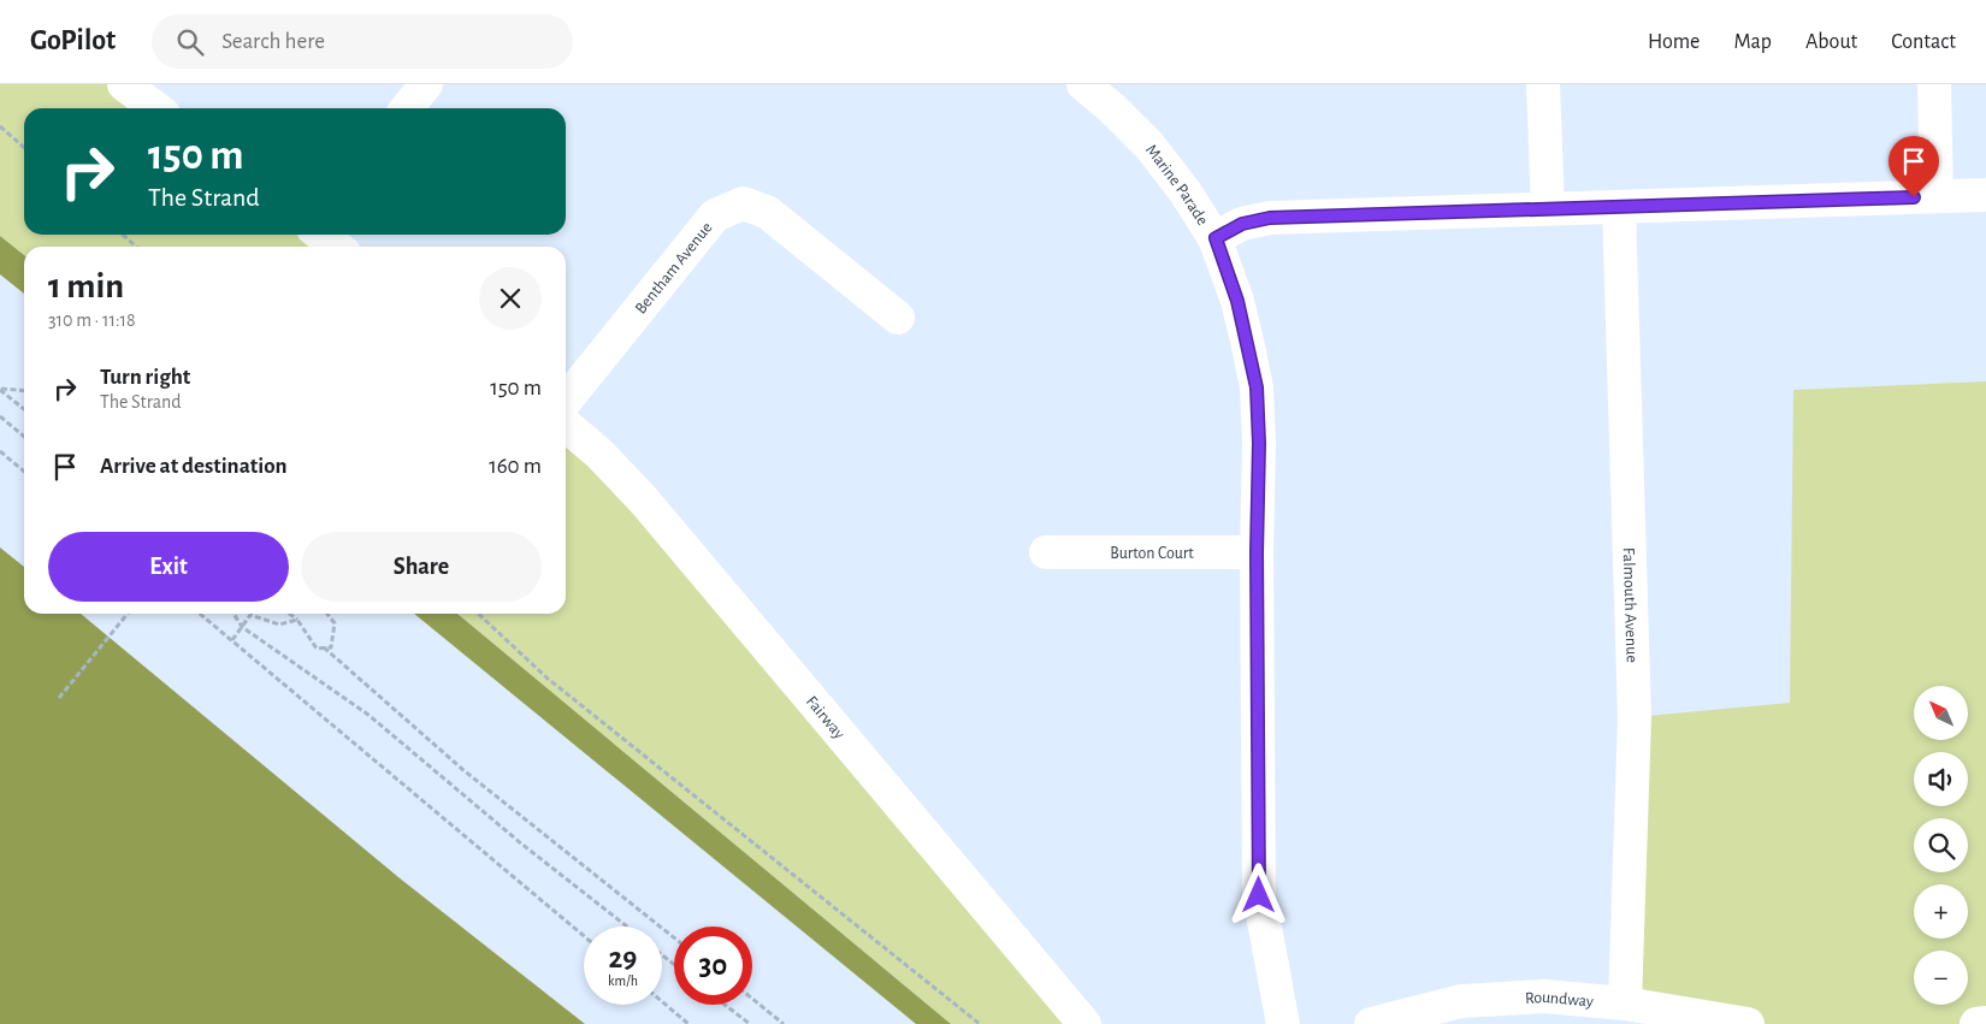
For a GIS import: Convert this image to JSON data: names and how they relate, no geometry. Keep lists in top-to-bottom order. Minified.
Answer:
{"streets":{"street":["Marine Parade","Bentham Avenue","Burton Court","Falmouth Avenue","Fairway","Roundway"]},"crossings":[["Marine Parade","Burton Court"],["Falmouth Avenue","Roundway"]],"north":"top left","page":{"header":"GoPilot","search":"Search here","nav":["Home","Map","About","Contact"],"turn":["150 m","The Strand"],"heading":["1 min","310 m · 11:18"],"list":[{"name":"Turn right","note":"The Strand","value":"150 m"},{"name":"Arrive at destination","value":"160 m"}],"buttons":["Exit","Share"],"map_buttons":["+","−"],"speed":"29 km/h","limit":"30"}}
